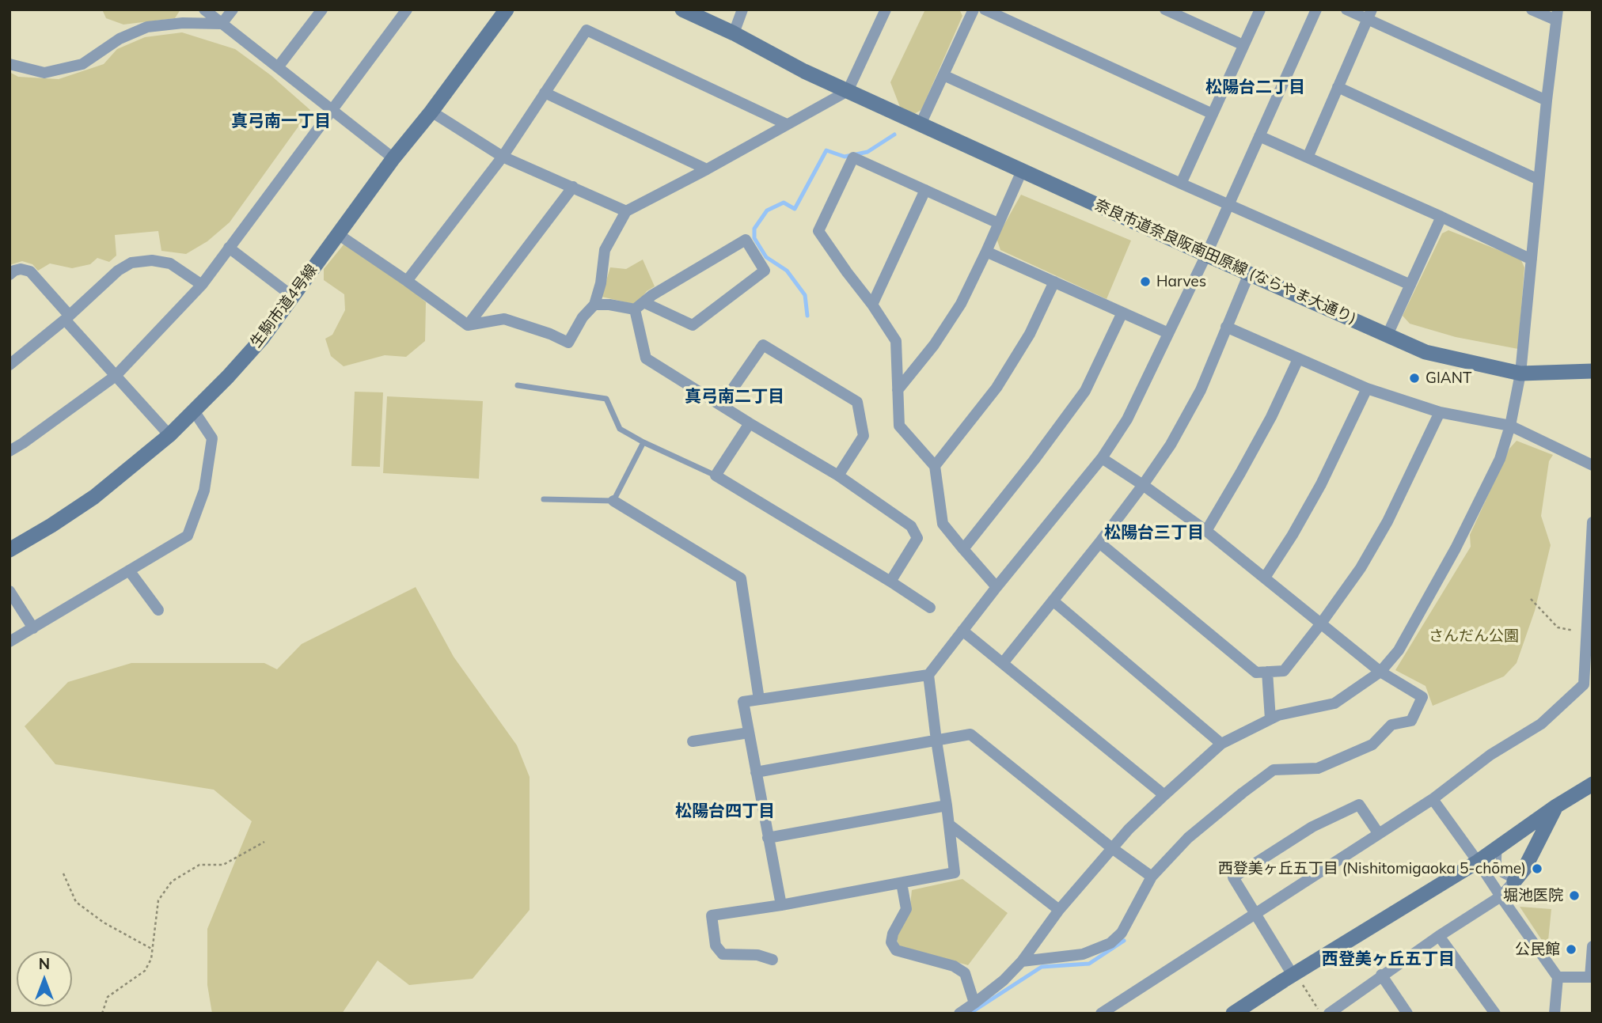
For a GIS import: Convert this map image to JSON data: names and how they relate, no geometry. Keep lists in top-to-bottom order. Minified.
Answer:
{"streets":{"street":["奈良市道奈良阪南田原線 (ならやま大通り)","生駒市道4号線"]},"districts":["松陽台二丁目","真弓南一丁目","真弓南二丁目","松陽台三丁目","松陽台四丁目","西登美ヶ丘五丁目"],"parks":["さんだん公園"],"places":["Harves","GIANT","西登美ヶ丘五丁目 (Nishitomigaoka 5-chōme)","堀池医院","公民館"],"north":"top"}
